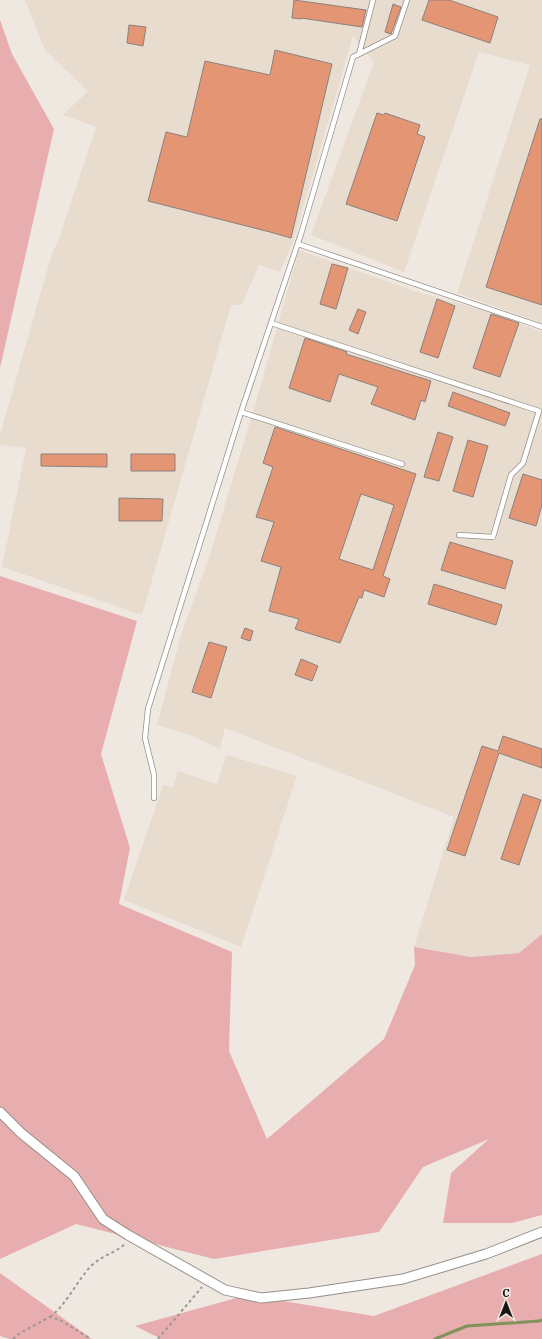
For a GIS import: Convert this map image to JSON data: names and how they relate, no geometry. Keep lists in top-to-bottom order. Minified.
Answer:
{"north":"top"}
